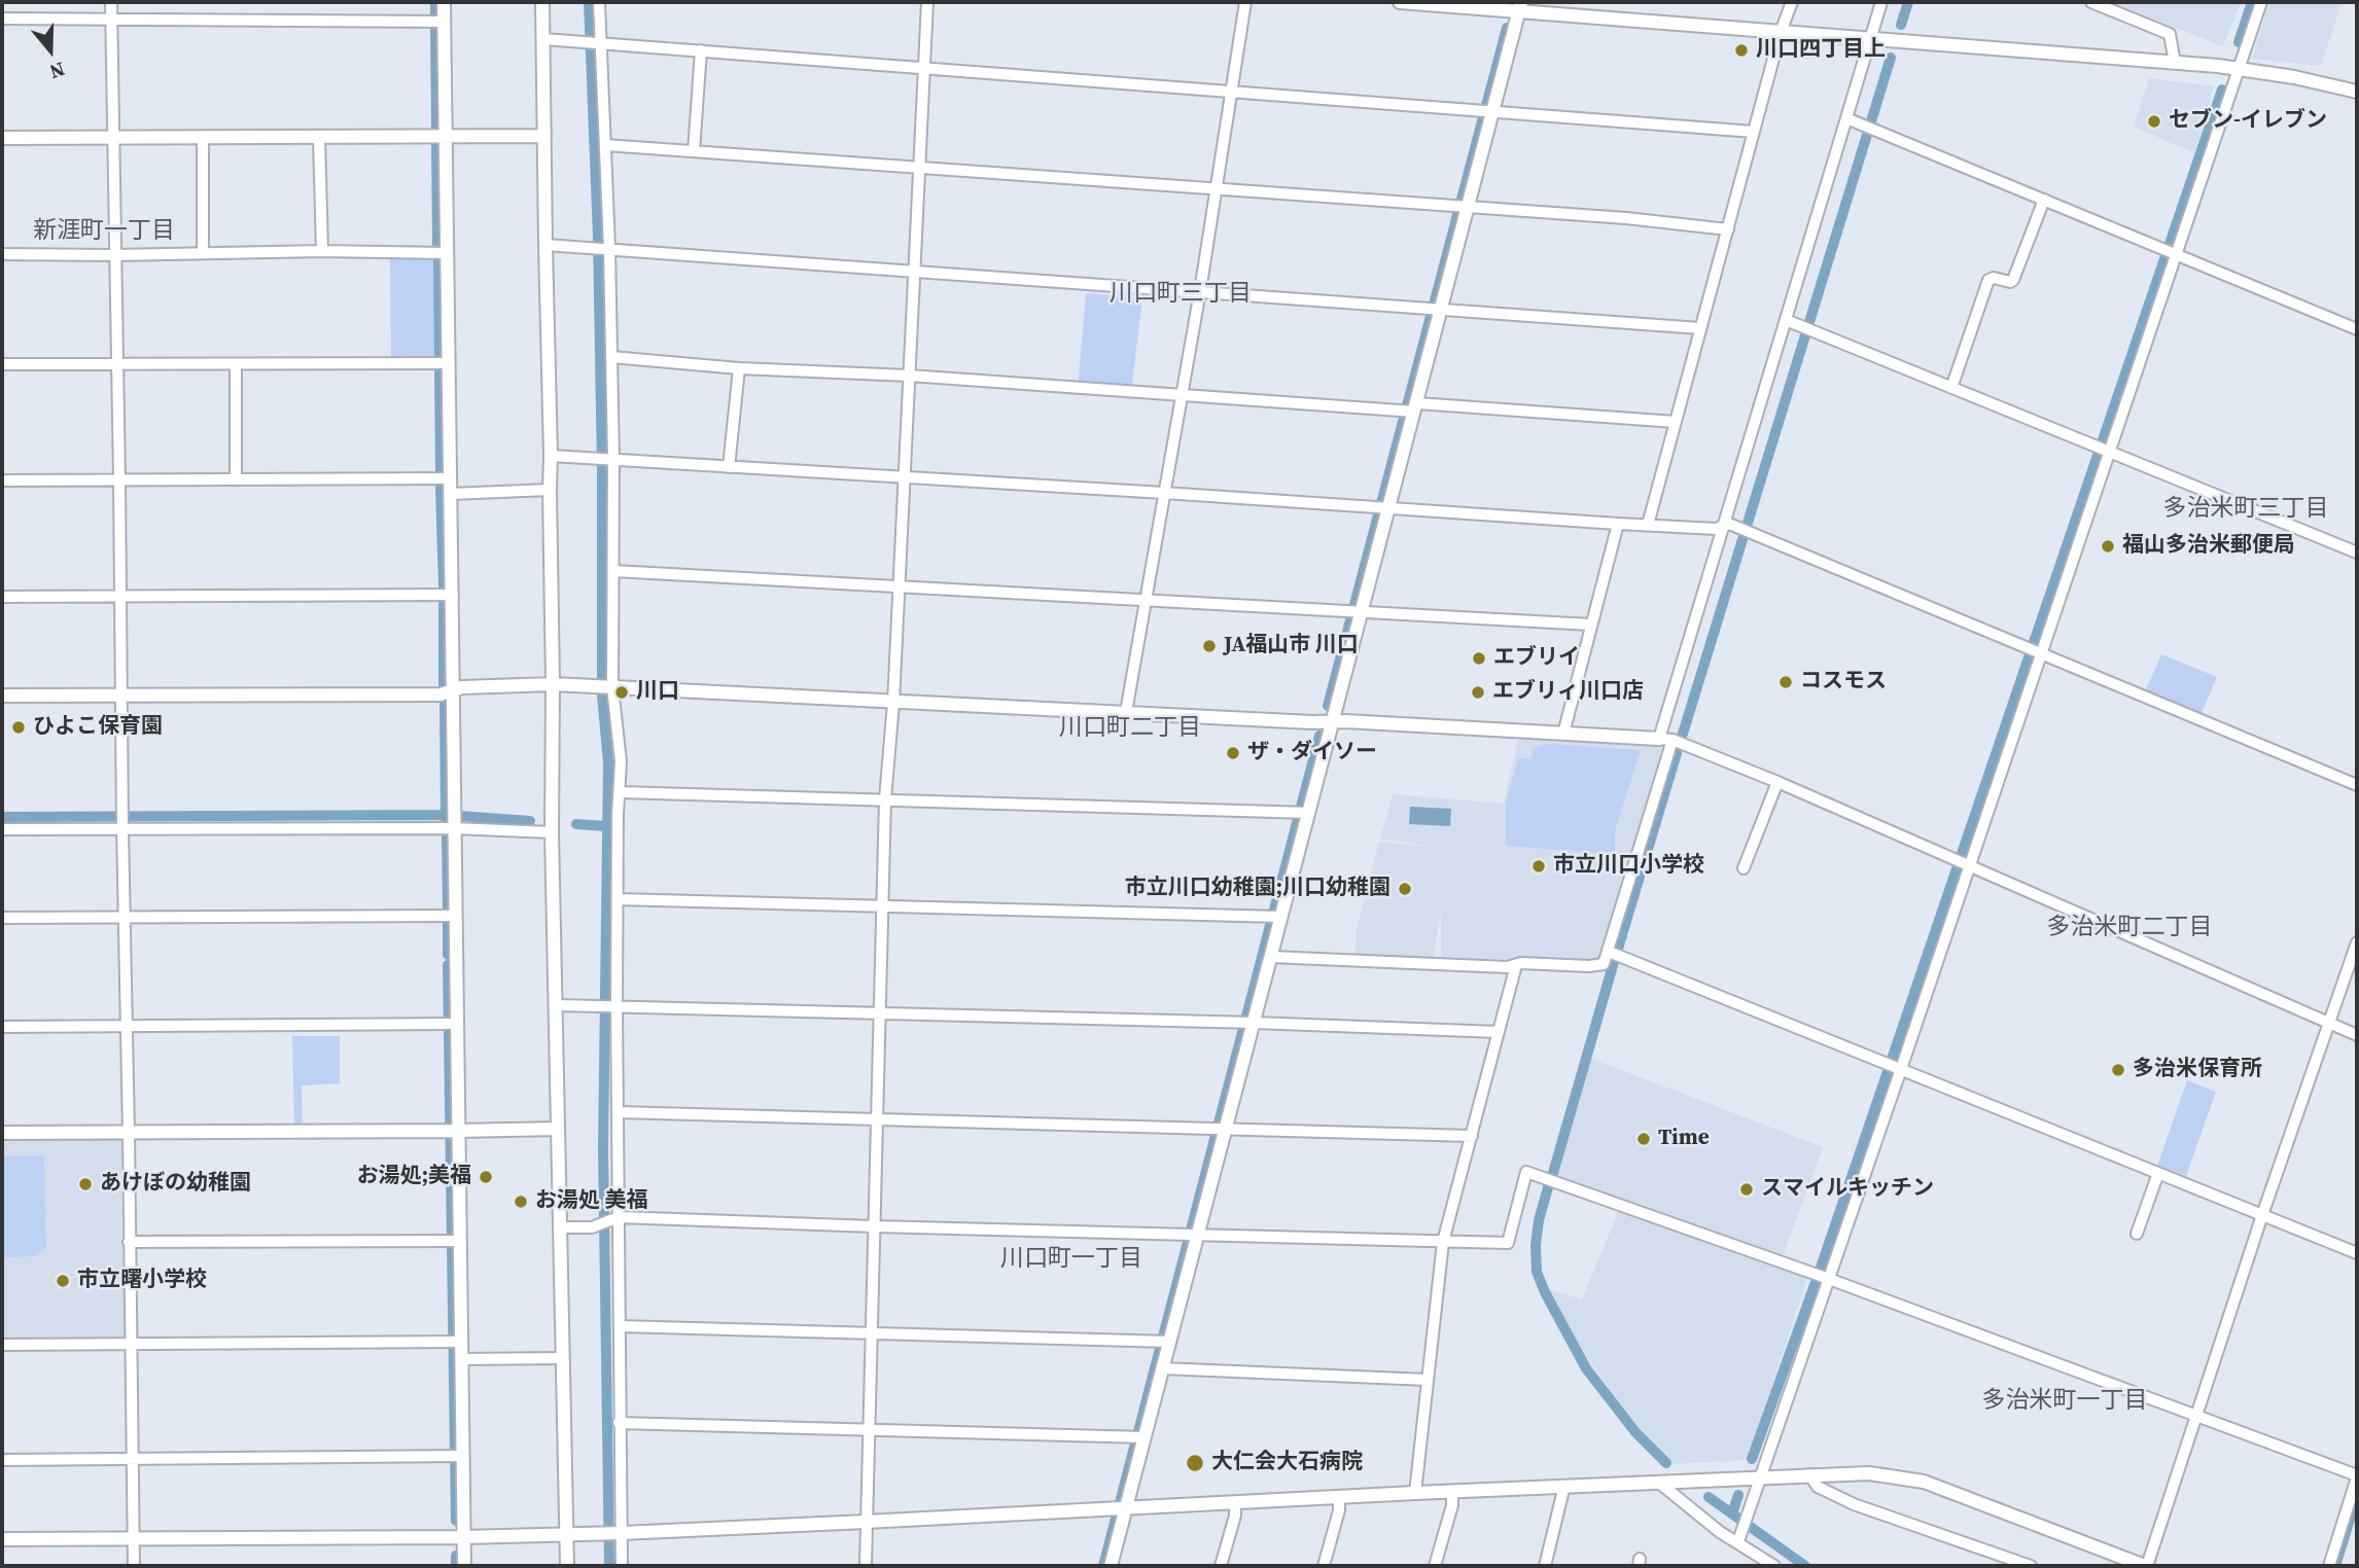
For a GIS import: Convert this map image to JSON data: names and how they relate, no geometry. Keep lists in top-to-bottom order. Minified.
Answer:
{"districts":["新涯町一丁目","川口町三丁目","多治米町三丁目","川口町二丁目","多治米町二丁目","川口町一丁目","多治米町一丁目"],"places":["川口四丁目上","セブン-イレブン","福山多治米郵便局","JA福山市 川口","エブリイ","コスモス","川口","エブリィ川口店","ひよこ保育園","ザ・ダイソー","市立川口小学校","市立川口幼稚園;川口幼稚園","多治米保育所","Time","お湯処;美福","あけぼの幼稚園","スマイルキッチン","お湯処 美福","市立曙小学校","大仁会大石病院"],"north":"bottom"}
